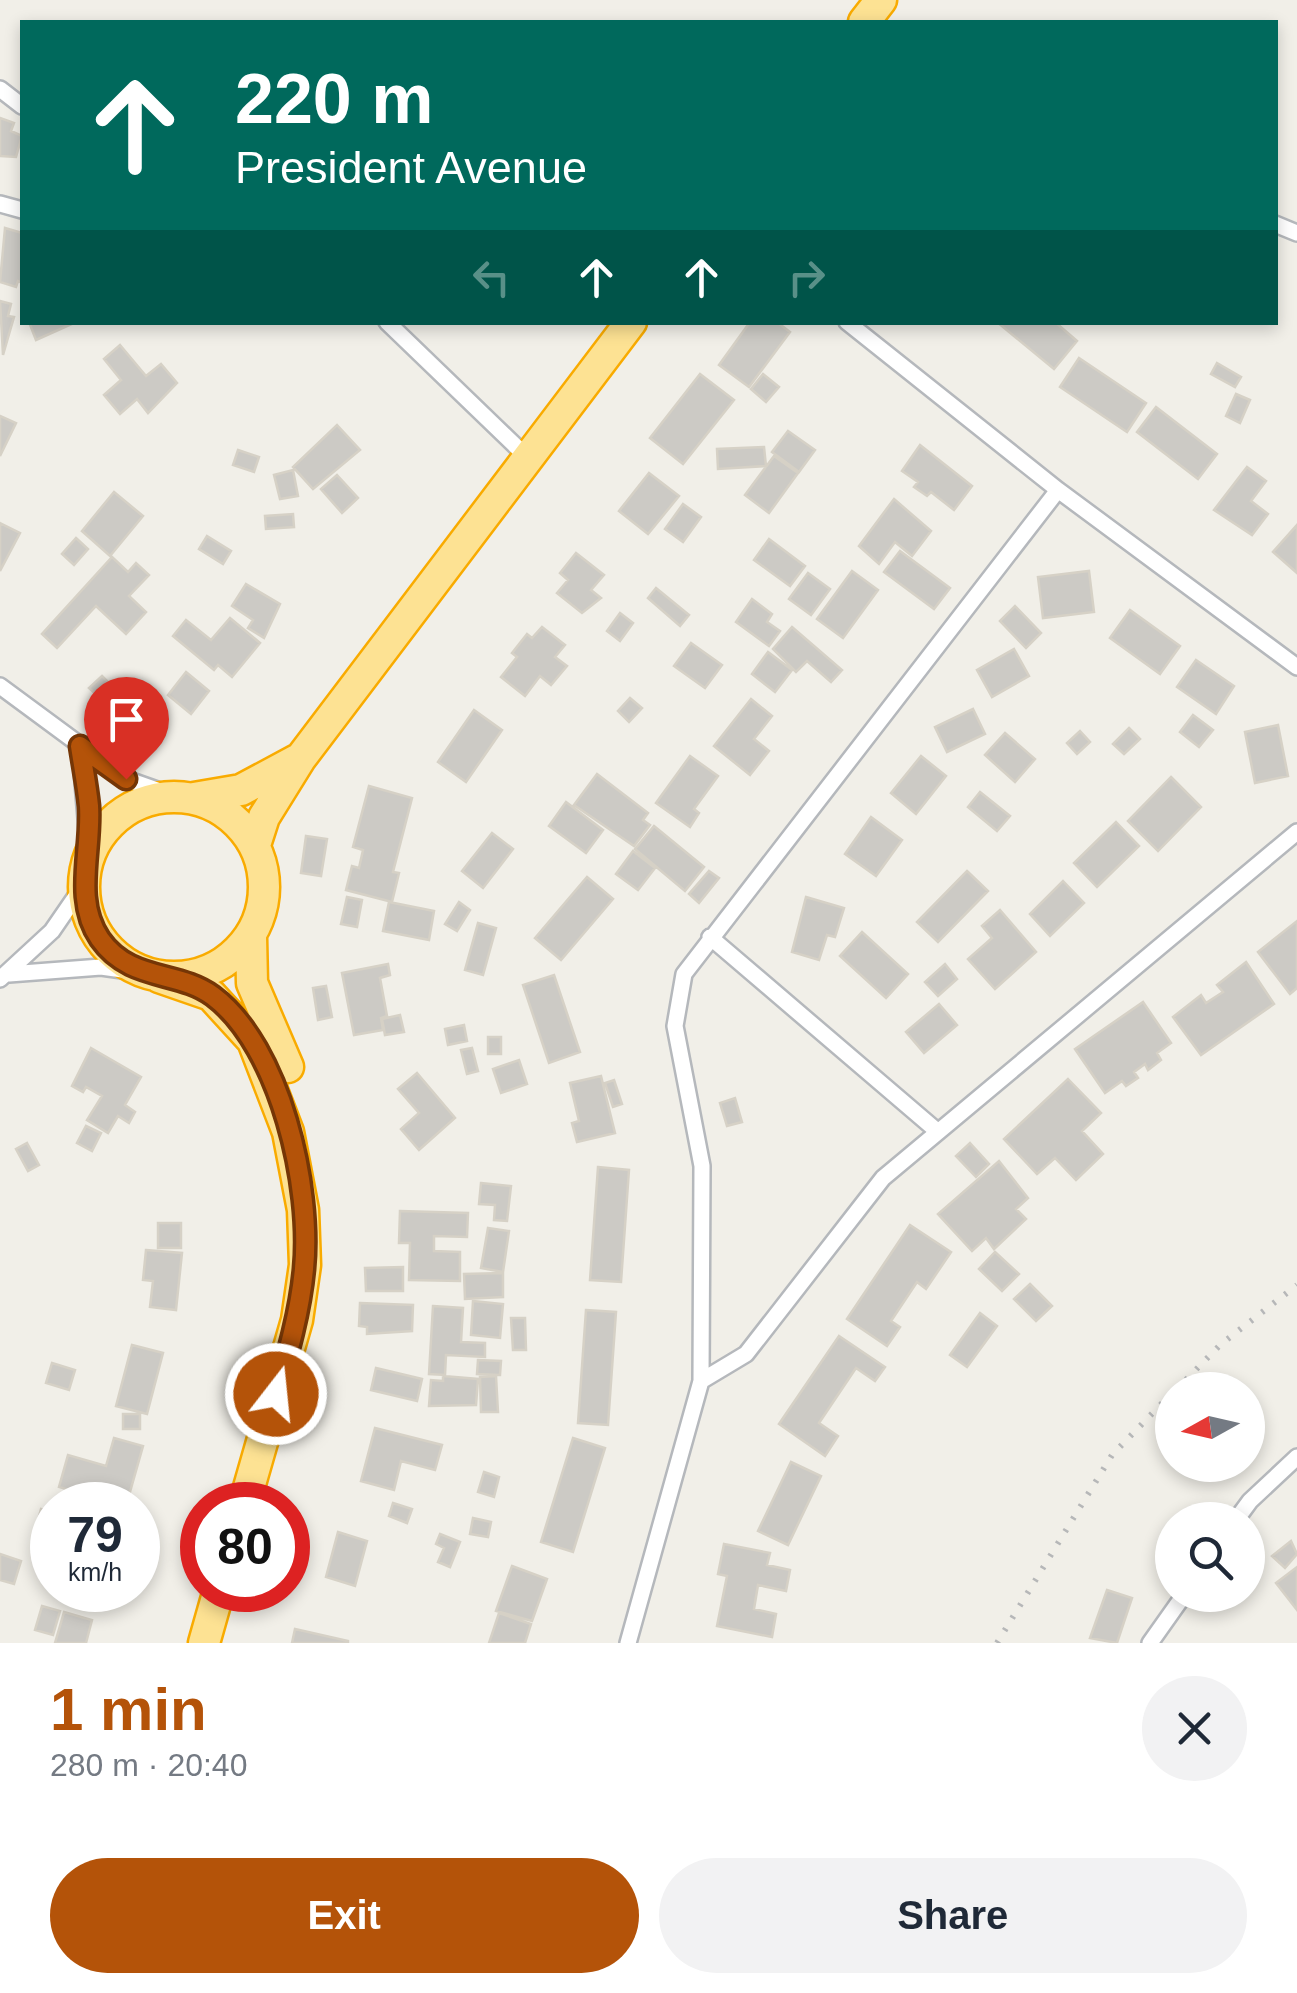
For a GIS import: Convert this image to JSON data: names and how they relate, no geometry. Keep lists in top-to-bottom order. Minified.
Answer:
{"north":"left","page":{"turn":["220 m","President Avenue"],"speed":"79 km/h","limit":"80","heading":["1 min","280 m · 20:40"],"buttons":["Exit","Share"]}}
